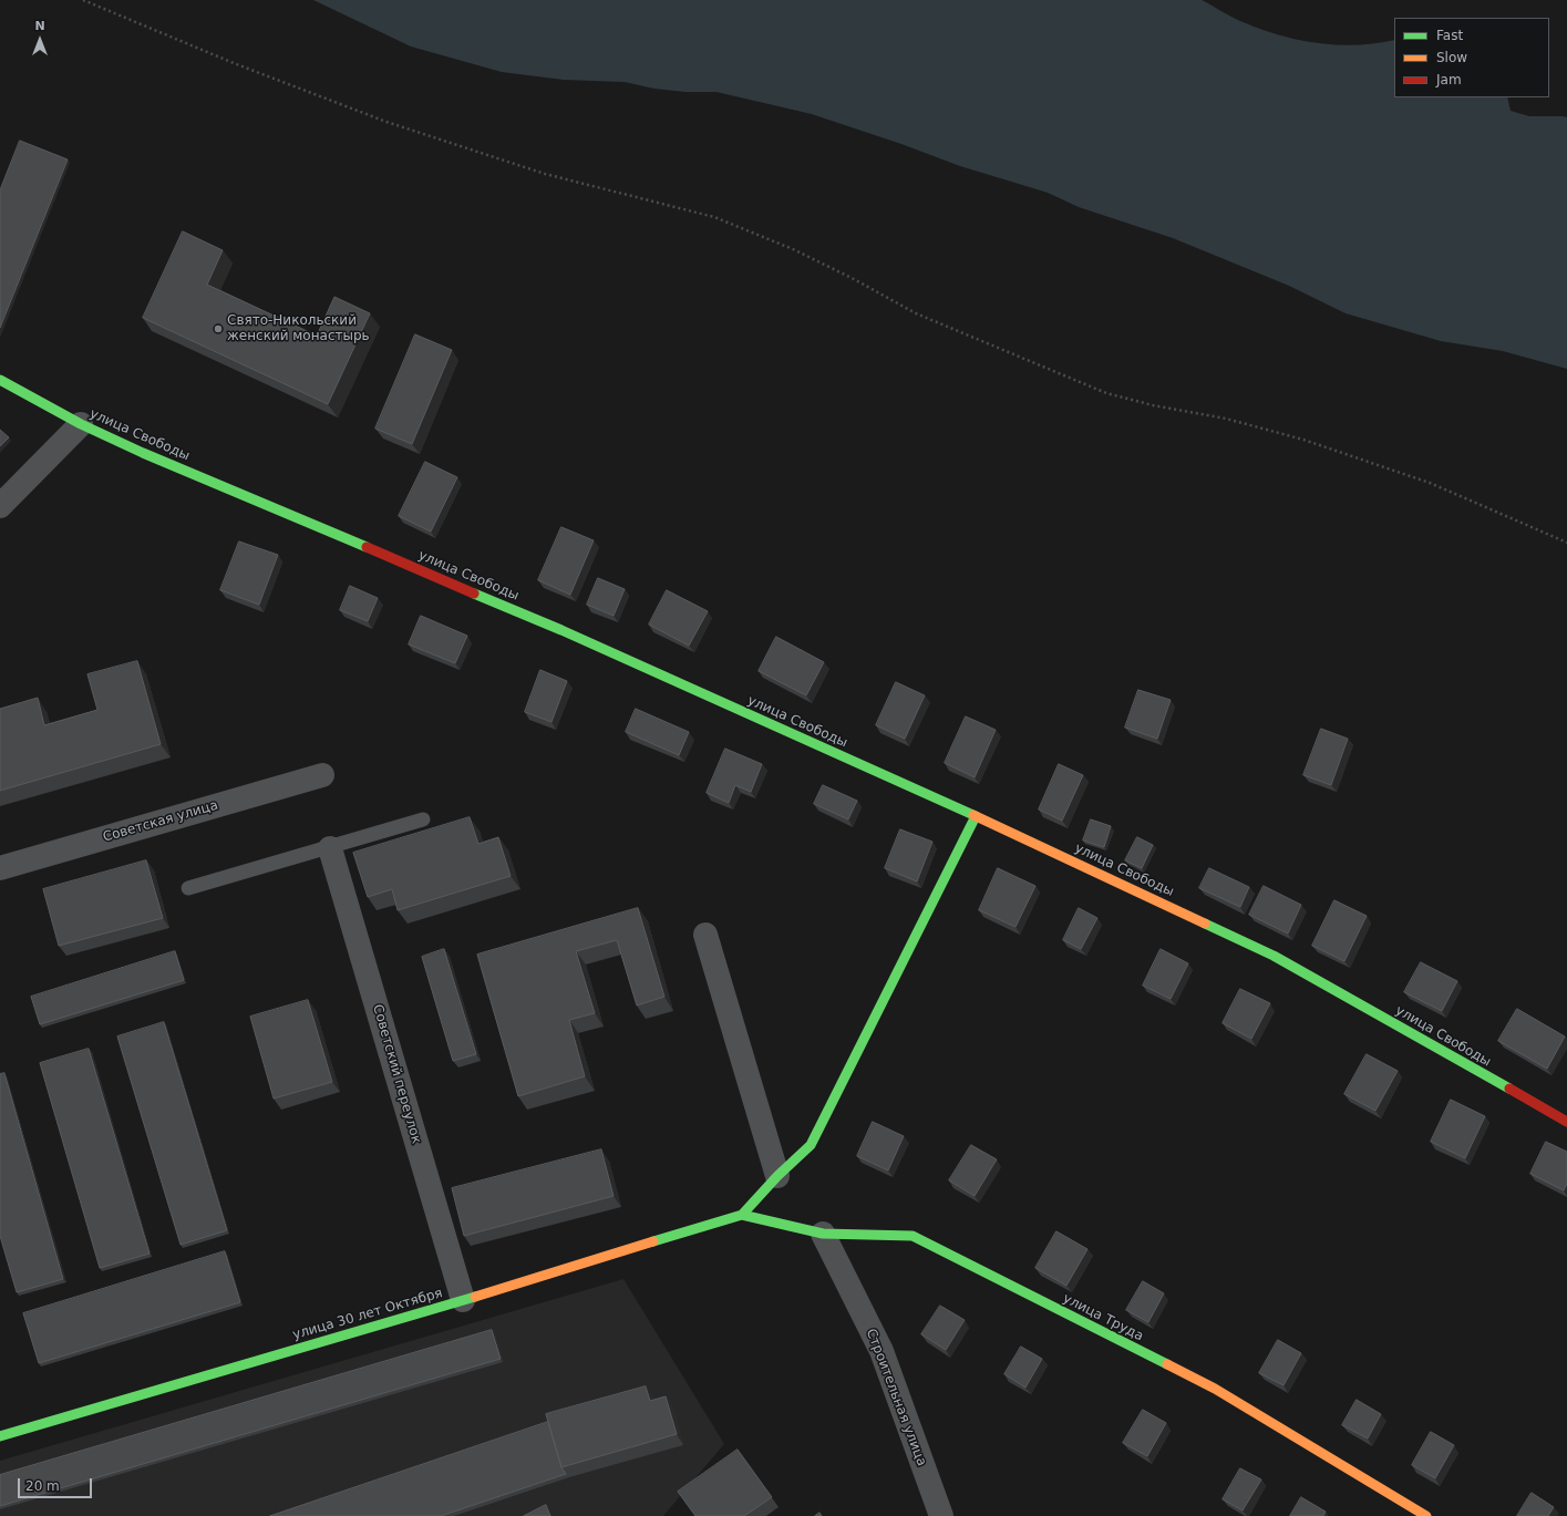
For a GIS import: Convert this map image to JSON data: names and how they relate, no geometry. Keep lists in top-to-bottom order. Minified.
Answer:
{"streets":{"street":["улица Свободы","Советская улица","Советский переулок","улица 30 лет Октября","улица Труда","Строительная улица"]},"crossings":[["Советский переулок","улица 30 лет Октября"],["улица 30 лет Октября","улица Труда"],["улица Труда","Строительная улица"]],"places":["Свято-Никольский женский монастырь"],"legend":["Fast","Slow","Jam"],"scale_bar":"20 m","north":"top"}
